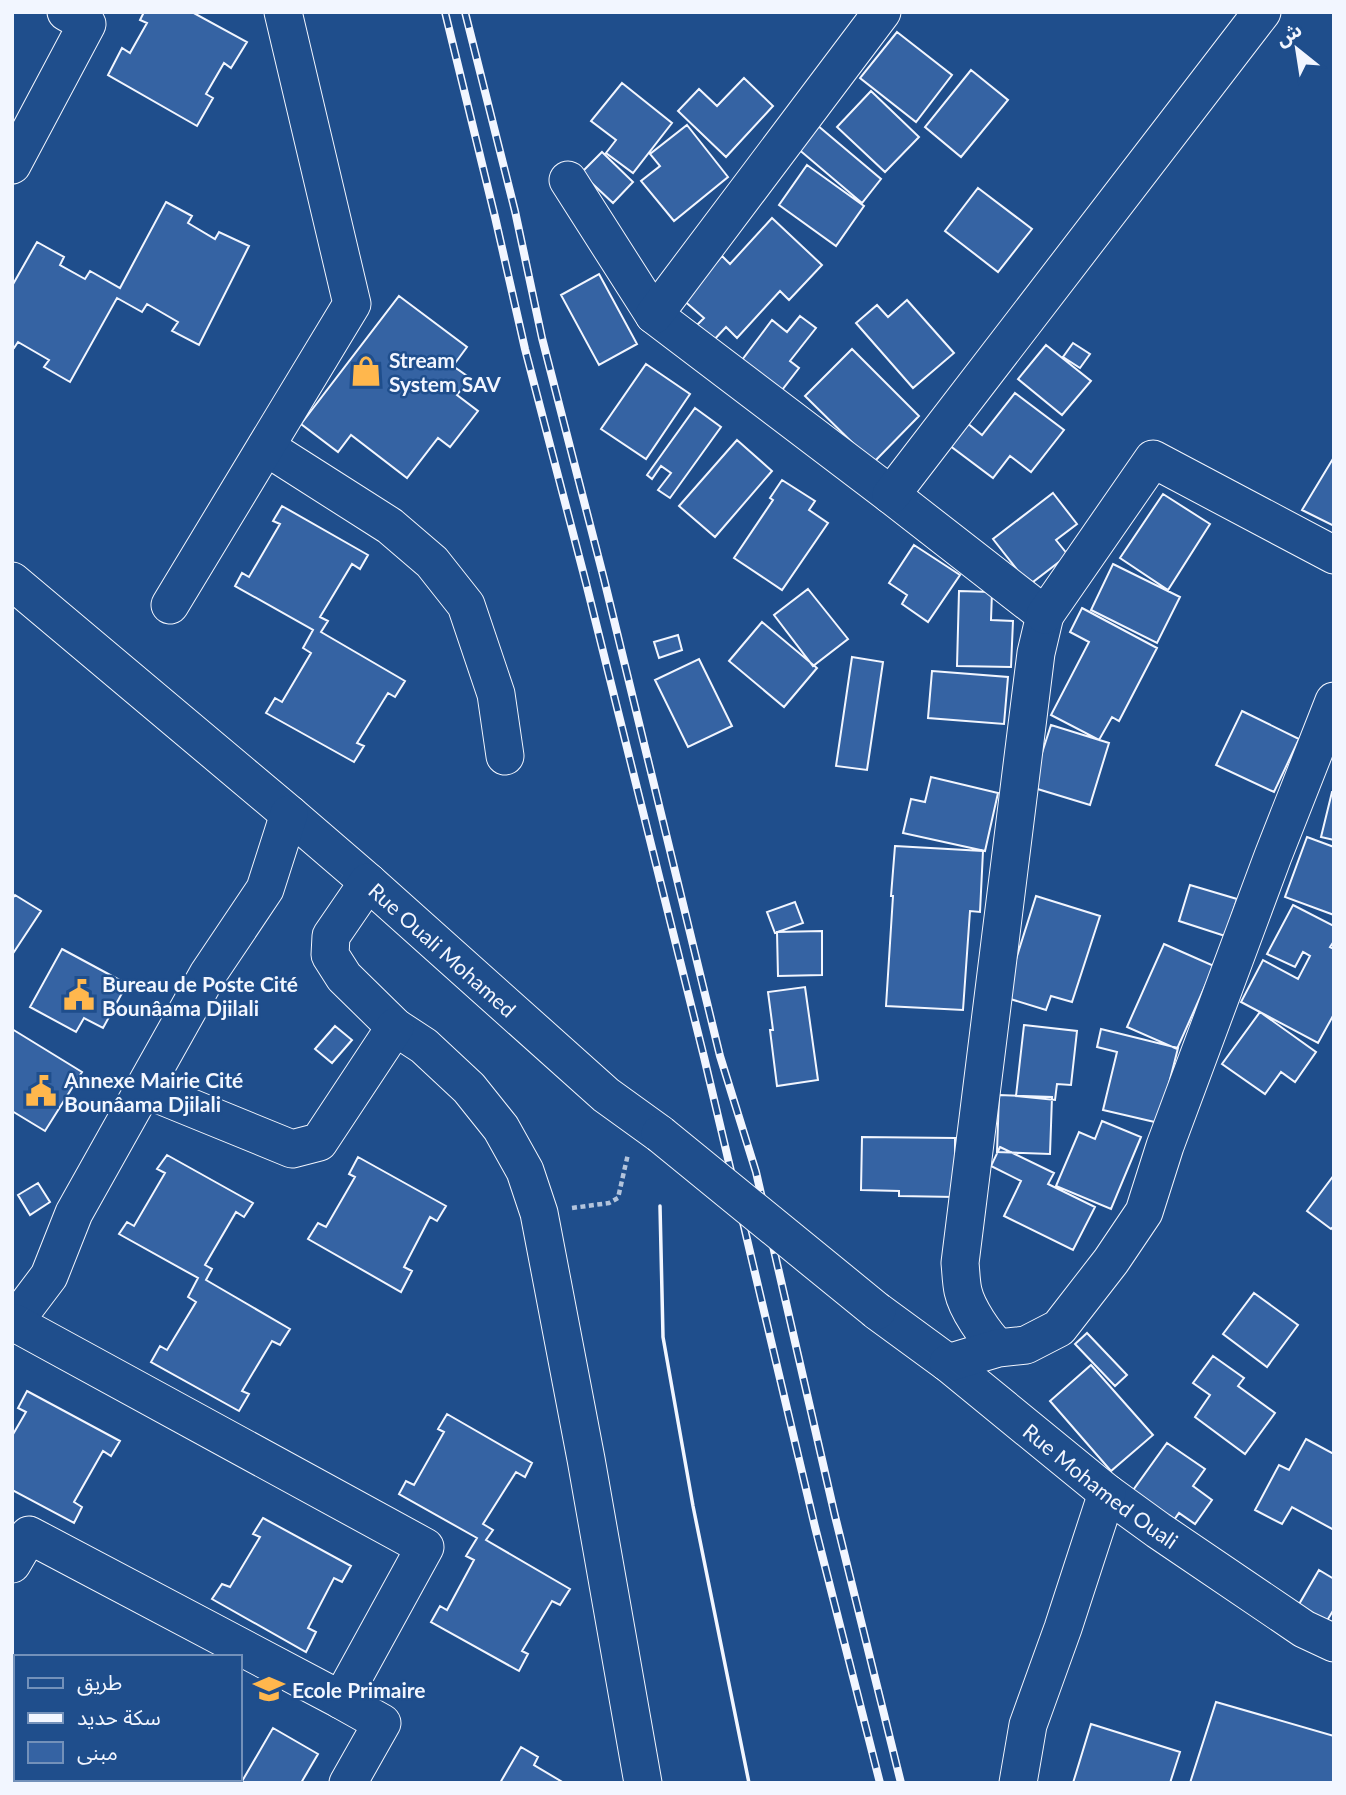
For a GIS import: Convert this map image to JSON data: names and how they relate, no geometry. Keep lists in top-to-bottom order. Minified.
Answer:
{"streets":{"street":["Rue Ouali Mohamed","Rue Mohamed Ouali"]},"crossings":[["Rue Ouali Mohamed","Rue Mohamed Ouali"]],"places":{"shop":["Stream System SAV"],"public building":["Bureau de Poste Cité Bounâama Djilali","Annexe Mairie Cité Bounâama Djilali"],"school or university":["Ecole Primaire"]},"legend":["طريق","سكة حديد","مبنى"],"north":"top left"}
